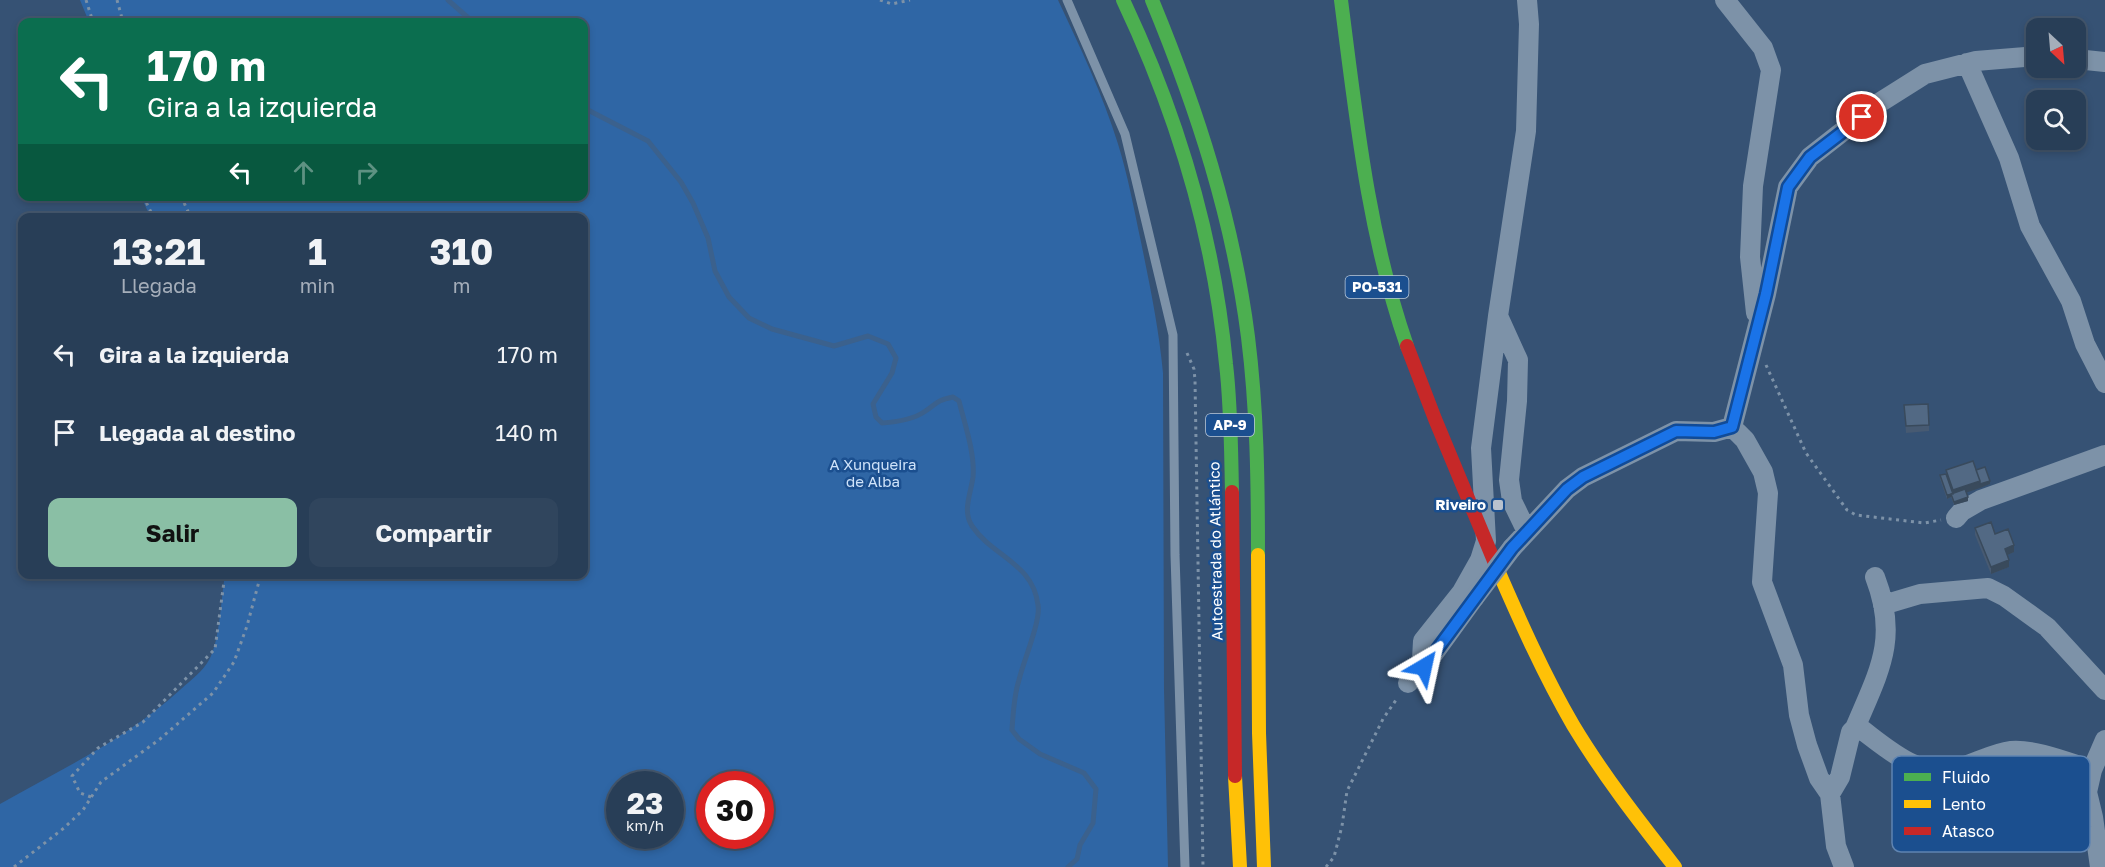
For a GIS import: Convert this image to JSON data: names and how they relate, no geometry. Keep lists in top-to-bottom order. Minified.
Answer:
{"streets":{"main road":["PO-531","AP-9","Autoestrada do Atlántico"]},"parks":["A Xunqueira de Alba"],"places":{"transit":["Riveiro"]},"legend":["Fluido","Lento","Atasco"],"north":"bottom right","page":{"turn":["170 m","Gira a la izquierda"],"eta":["13:21","Llegada","1","min","310","m"],"list":[{"name":"Gira a la izquierda","value":"170 m"},{"name":"Llegada al destino","value":"140 m"}],"buttons":["Salir","Compartir"],"speed":"23 km/h","limit":"30"}}
